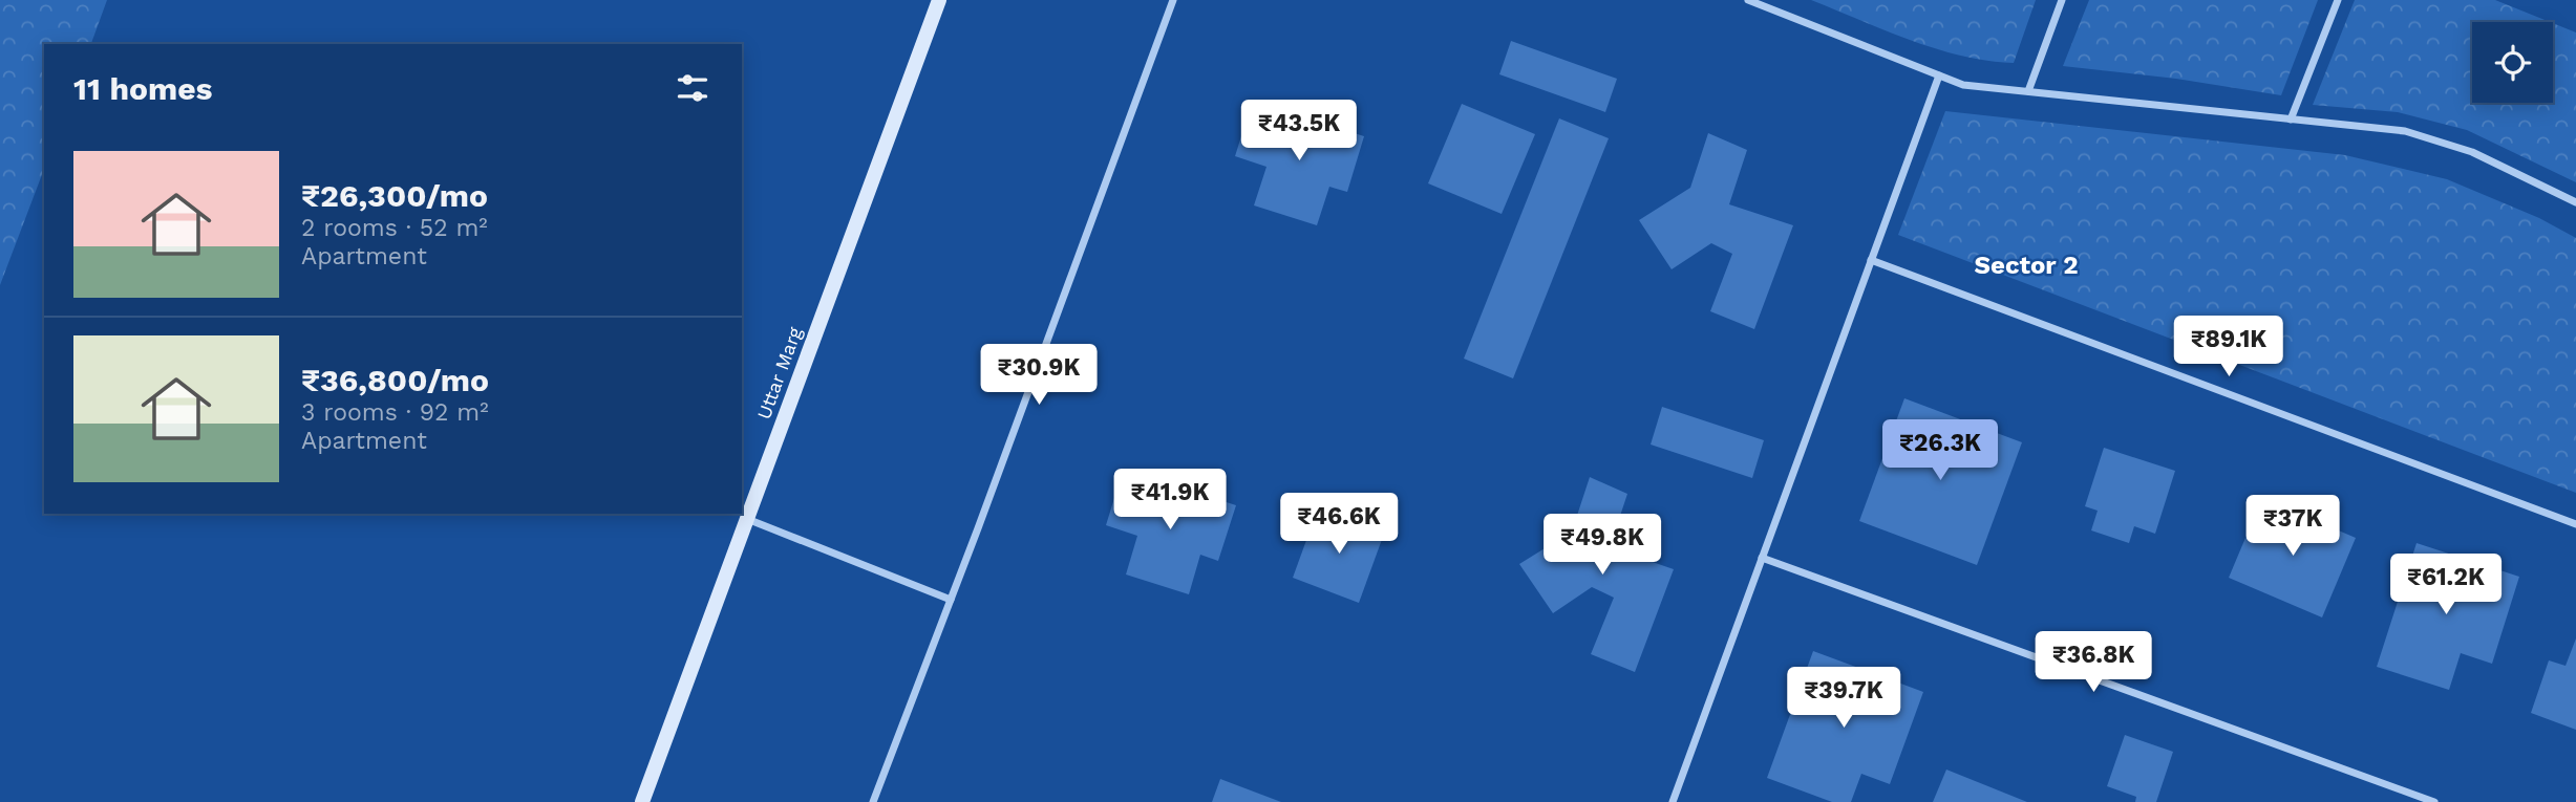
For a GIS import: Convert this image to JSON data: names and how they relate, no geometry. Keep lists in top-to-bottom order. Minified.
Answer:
{"streets":{"main road":["Uttar Marg"]},"districts":["Sector 2"],"page":{"heading":"11 homes","price":["₹43.5K","₹89.1K","₹30.9K","₹26.3K","₹41.9K","₹46.6K","₹37K","₹49.8K","₹61.2K","₹36.8K","₹39.7K"],"list":[{"name":"₹26,300/mo","note":"2 rooms · 52 m² · Apartment"},{"name":"₹36,800/mo","note":"3 rooms · 92 m² · Apartment"}]}}
